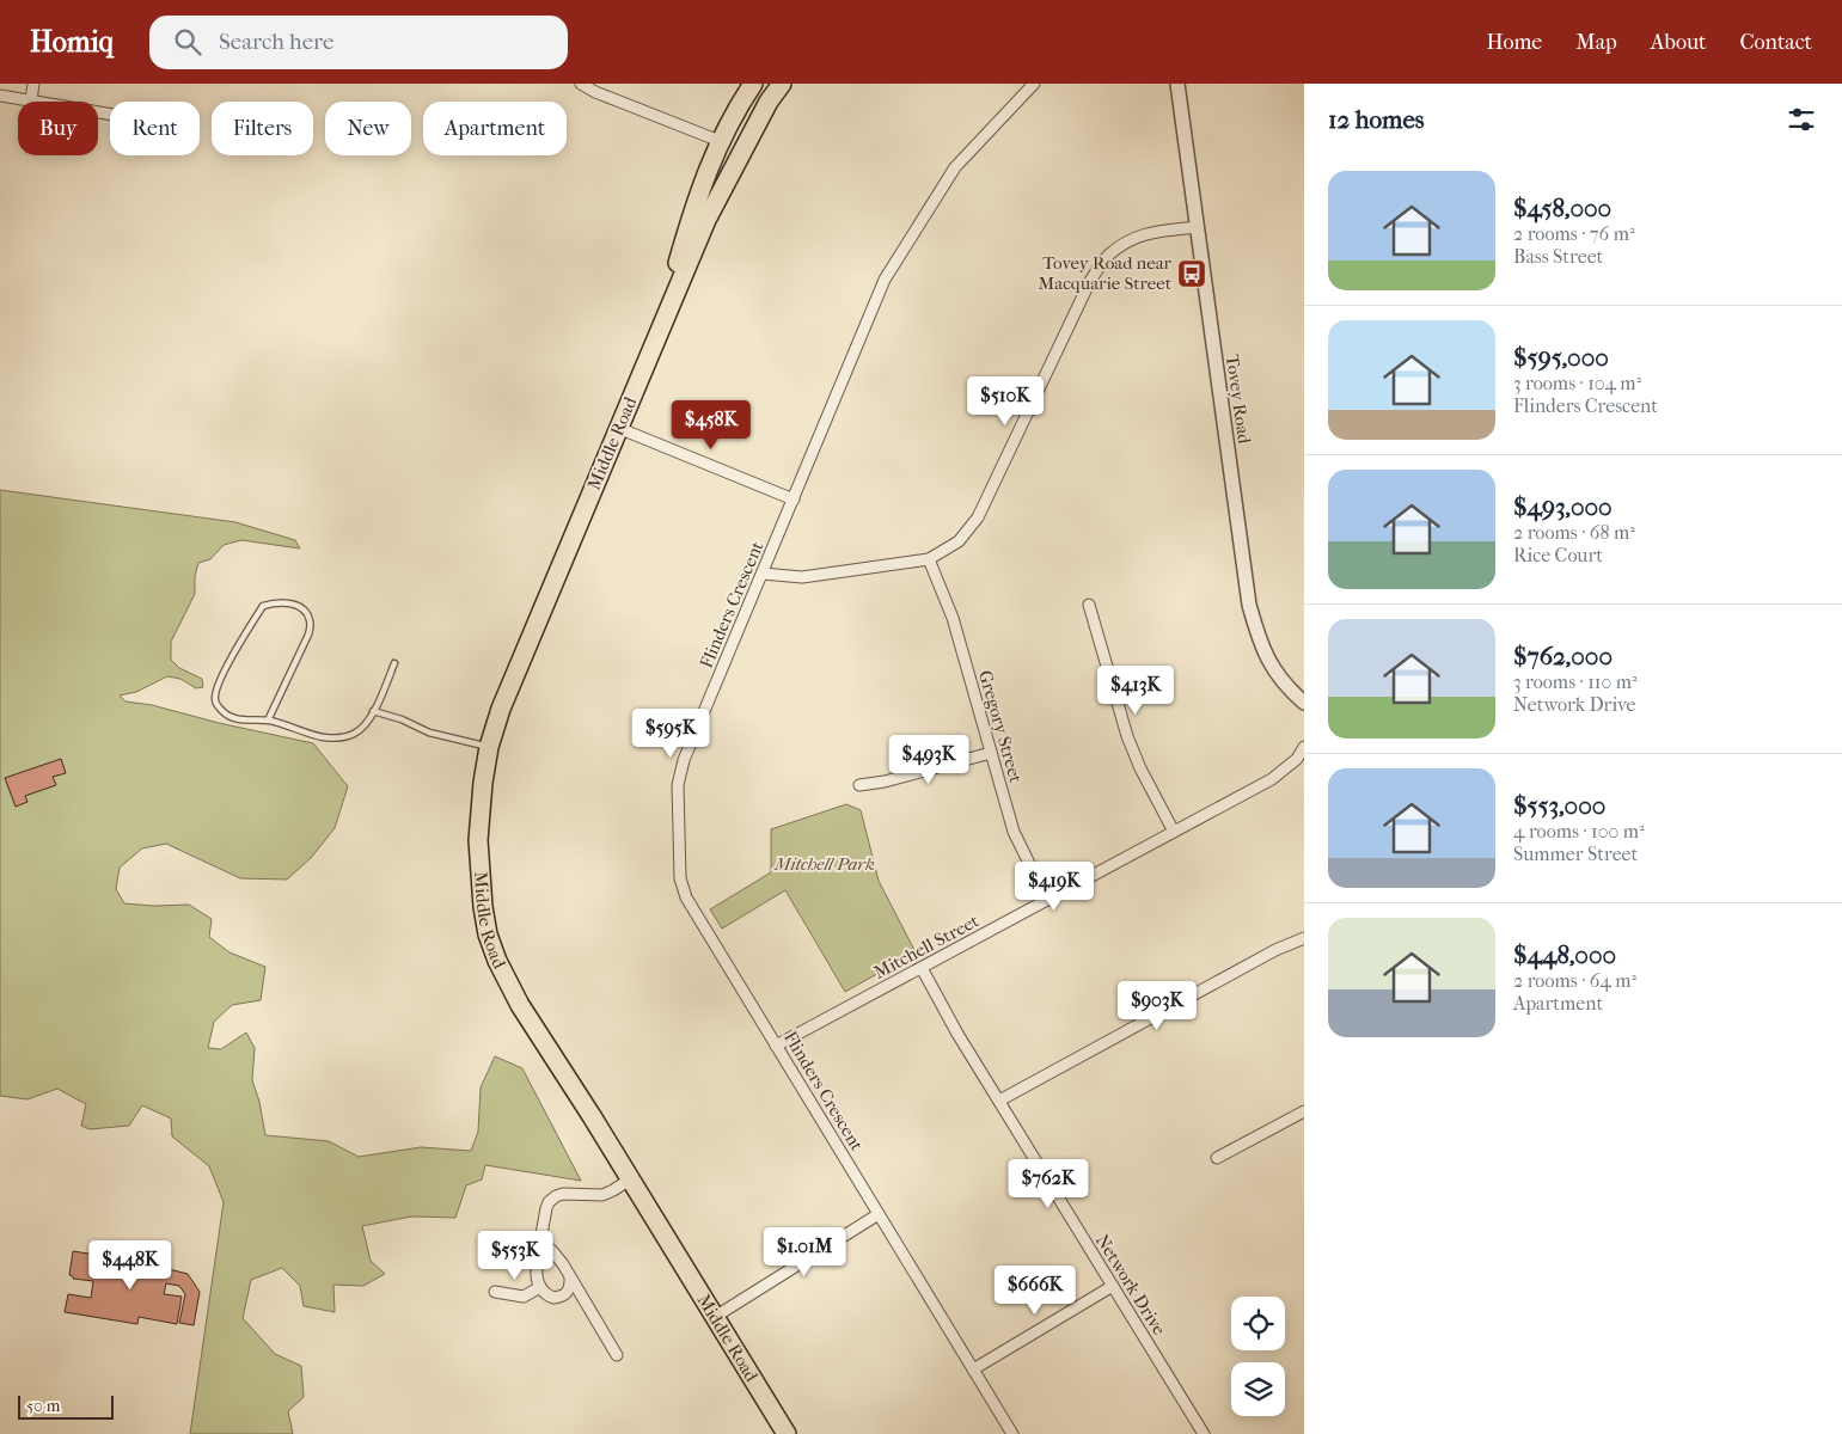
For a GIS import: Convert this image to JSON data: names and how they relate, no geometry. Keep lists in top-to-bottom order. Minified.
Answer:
{"streets":{"main road":["Middle Road"],"street":["Tovey Road","Flinders Crescent","Gregory Street","Mitchell Street","Network Drive"]},"crossings":[["Flinders Crescent","Mitchell Street"],["Gregory Street","Mitchell Street"],["Mitchell Street","Network Drive"]],"parks":["Mitchell Park"],"places":{"bus stop":["Tovey Road near Macquarie Street"]},"scale_bar":"50 m","page":{"header":"Homiq","search":"Search here","nav":["Home","Map","About","Contact"],"heading":"12 homes","chip":["Buy","Rent","Filters","New","Apartment"],"list":[{"name":"$458,000","note":"2 rooms · 76 m² · Bass Street"},{"name":"$595,000","note":"3 rooms · 104 m² · Flinders Crescent"},{"name":"$493,000","note":"2 rooms · 68 m² · Rice Court"},{"name":"$762,000","note":"3 rooms · 110 m² · Network Drive"},{"name":"$553,000","note":"4 rooms · 100 m² · Summer Street"},{"name":"$448,000","note":"2 rooms · 64 m² · Apartment"}],"price":["$510K","$458K","$413K","$595K","$493K","$419K","$903K","$762K","$1.01M","$553K","$448K","$666K"],"scale":"50 m"}}
